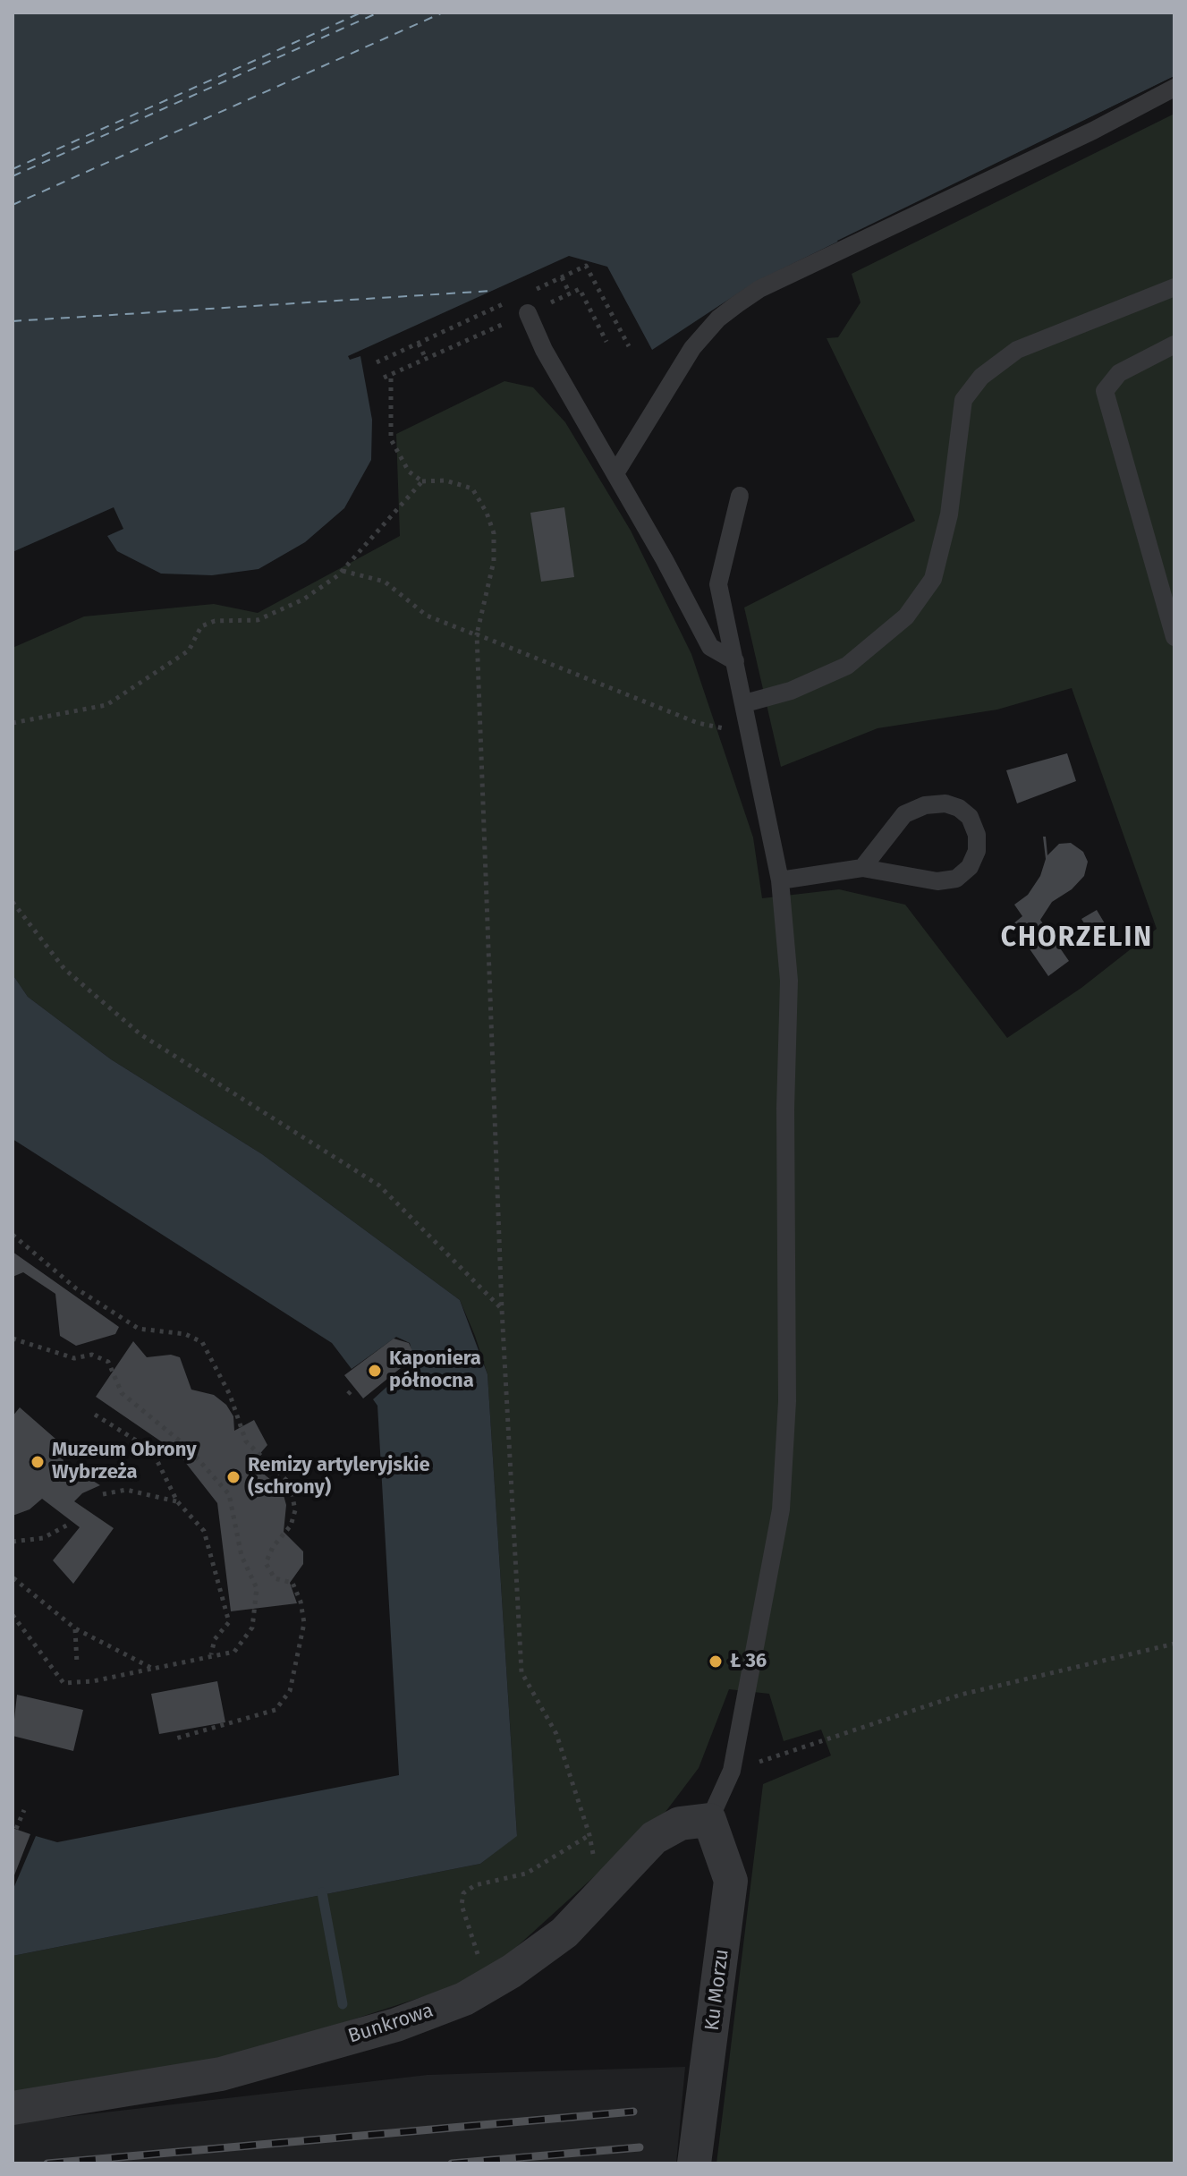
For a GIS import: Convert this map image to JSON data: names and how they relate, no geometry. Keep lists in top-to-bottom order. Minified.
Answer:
{"streets":{"street":["Ku Morzu","Bunkrowa"]},"crossings":[["Ku Morzu","Bunkrowa"]],"districts":["CHORZELIN"],"places":["Kaponiera północna","Muzeum Obrony Wybrzeża","Remizy artyleryjskie (schrony)","Ł 36"]}
